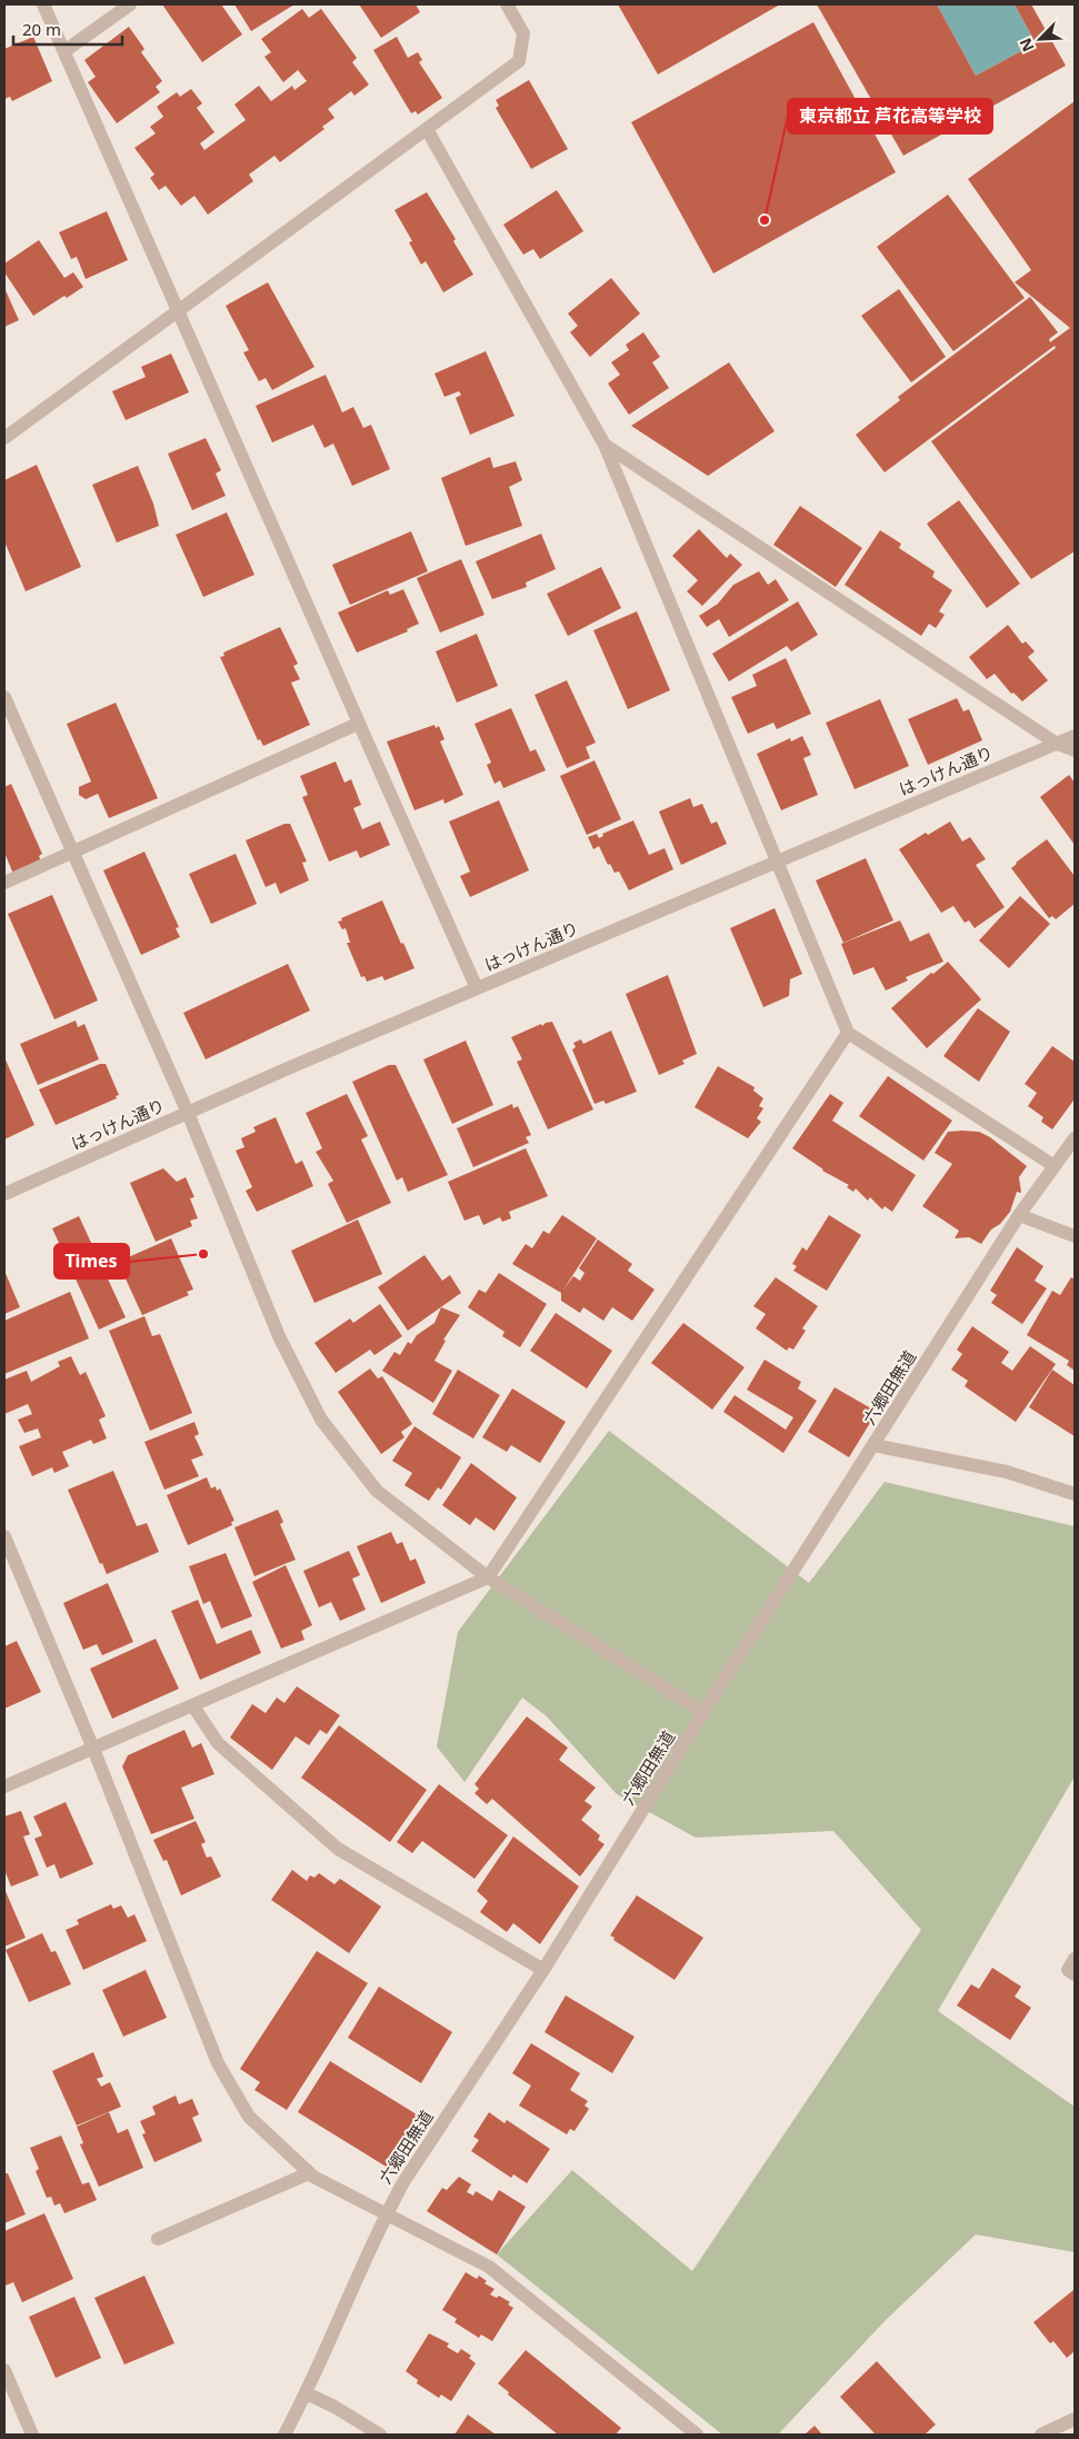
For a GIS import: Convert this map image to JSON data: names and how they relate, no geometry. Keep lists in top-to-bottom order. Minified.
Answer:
{"streets":{"street":["はっけん通り","六郷田無道"]},"places":["東京都立 芦花高等学校","Times"],"scale_bar":"20 m","north":"bottom left"}
